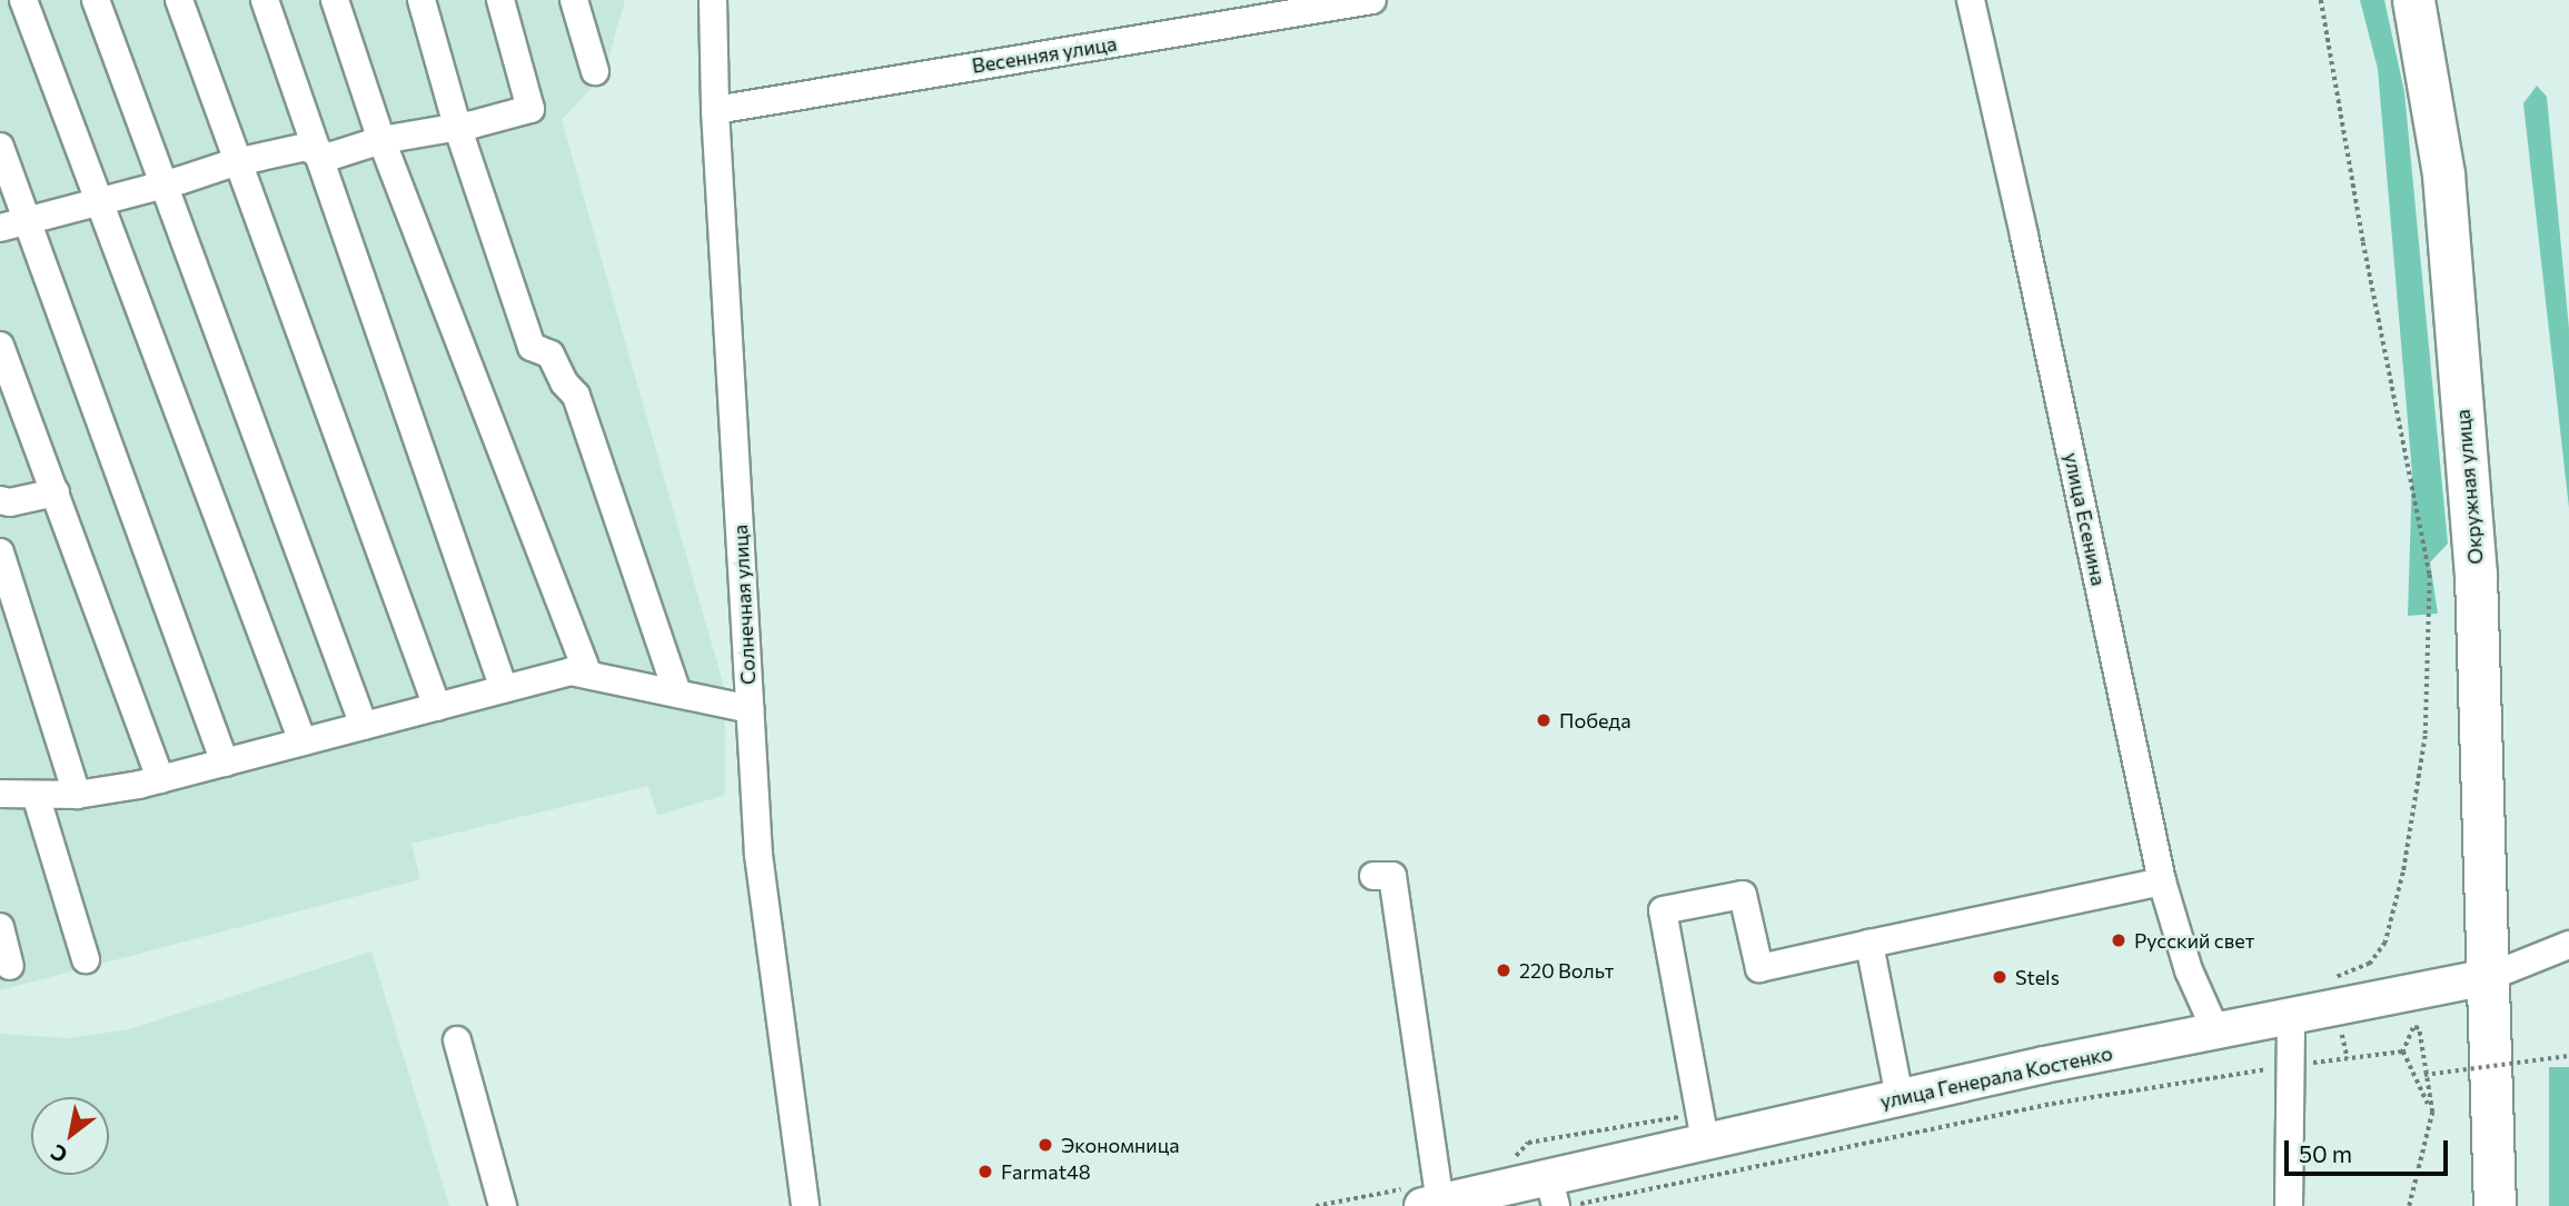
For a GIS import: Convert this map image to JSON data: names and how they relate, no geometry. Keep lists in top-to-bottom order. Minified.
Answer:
{"streets":{"highway":["Окружная улица"],"main road":["улица Генерала Костенко"],"street":["Весенняя улица","улица Есенина","Солнечная улица"]},"crossings":[["Весенняя улица","Солнечная улица"],["Окружная улица","улица Генерала Костенко"],["улица Есенина","улица Генерала Костенко"]],"places":["Победа","Русский свет","220 Вольт","Stels","Экономница","Farmat48"],"scale_bar":"50 m","north":"bottom left"}
